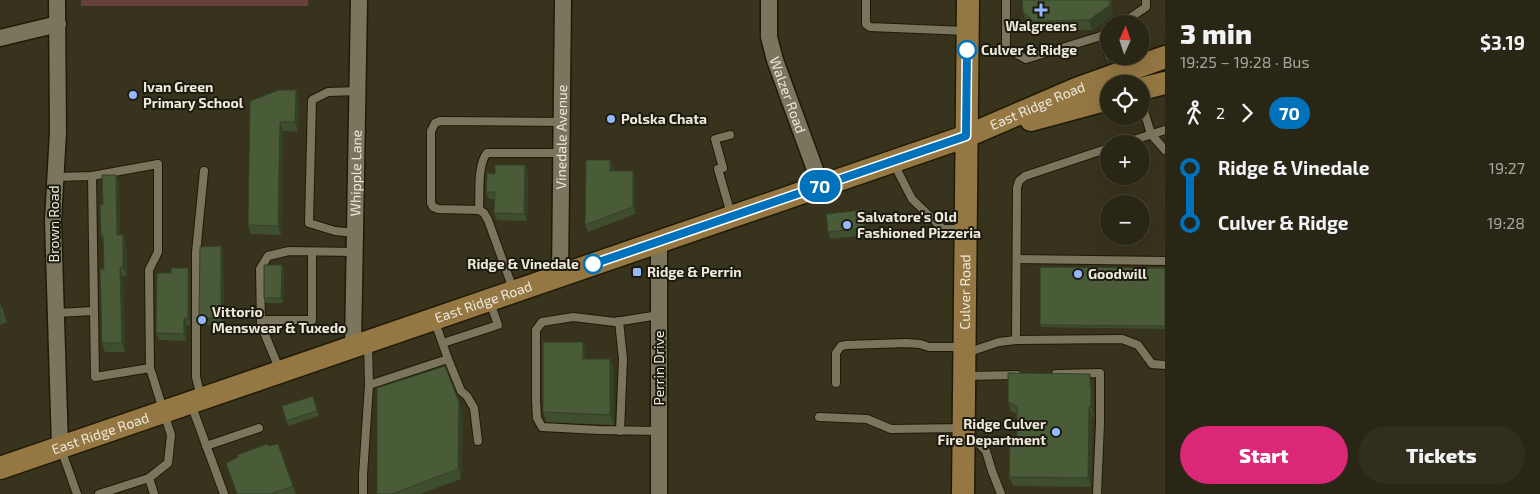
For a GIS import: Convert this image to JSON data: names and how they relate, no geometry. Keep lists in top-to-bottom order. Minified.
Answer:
{"streets":{"main road":["East Ridge Road","Culver Road"],"street":["Walzer Road","Vinedale Avenue","Whipple Lane","Brown Road","Perrin Drive"]},"crossings":[["Walzer Road","East Ridge Road"],["East Ridge Road","Vinedale Avenue"],["East Ridge Road","Whipple Lane"],["East Ridge Road","Brown Road"],["East Ridge Road","Culver Road"],["East Ridge Road","Perrin Drive"]],"places":{"health":["Walgreens"],"other":["Culver & Ridge","Ivan Green Primary School","Polska Chata","Salvatore's Old Fashioned Pizzeria","Ridge & Vinedale","Goodwill","Vittorio Menswear & Tuxedo","Ridge Culver Fire Department"],"transit":["Ridge & Perrin"]},"lines":["bus line 70"],"north":"top","page":{"on_map":"70","heading":["3 min","19:25 – 19:28 · Bus","$3.19"],"map_buttons":["+","−"],"legs":["2","70"],"list":[{"name":"Ridge & Vinedale","value":"19:27"},{"name":"Culver & Ridge","value":"19:28"}],"buttons":["Start","Tickets"]}}
